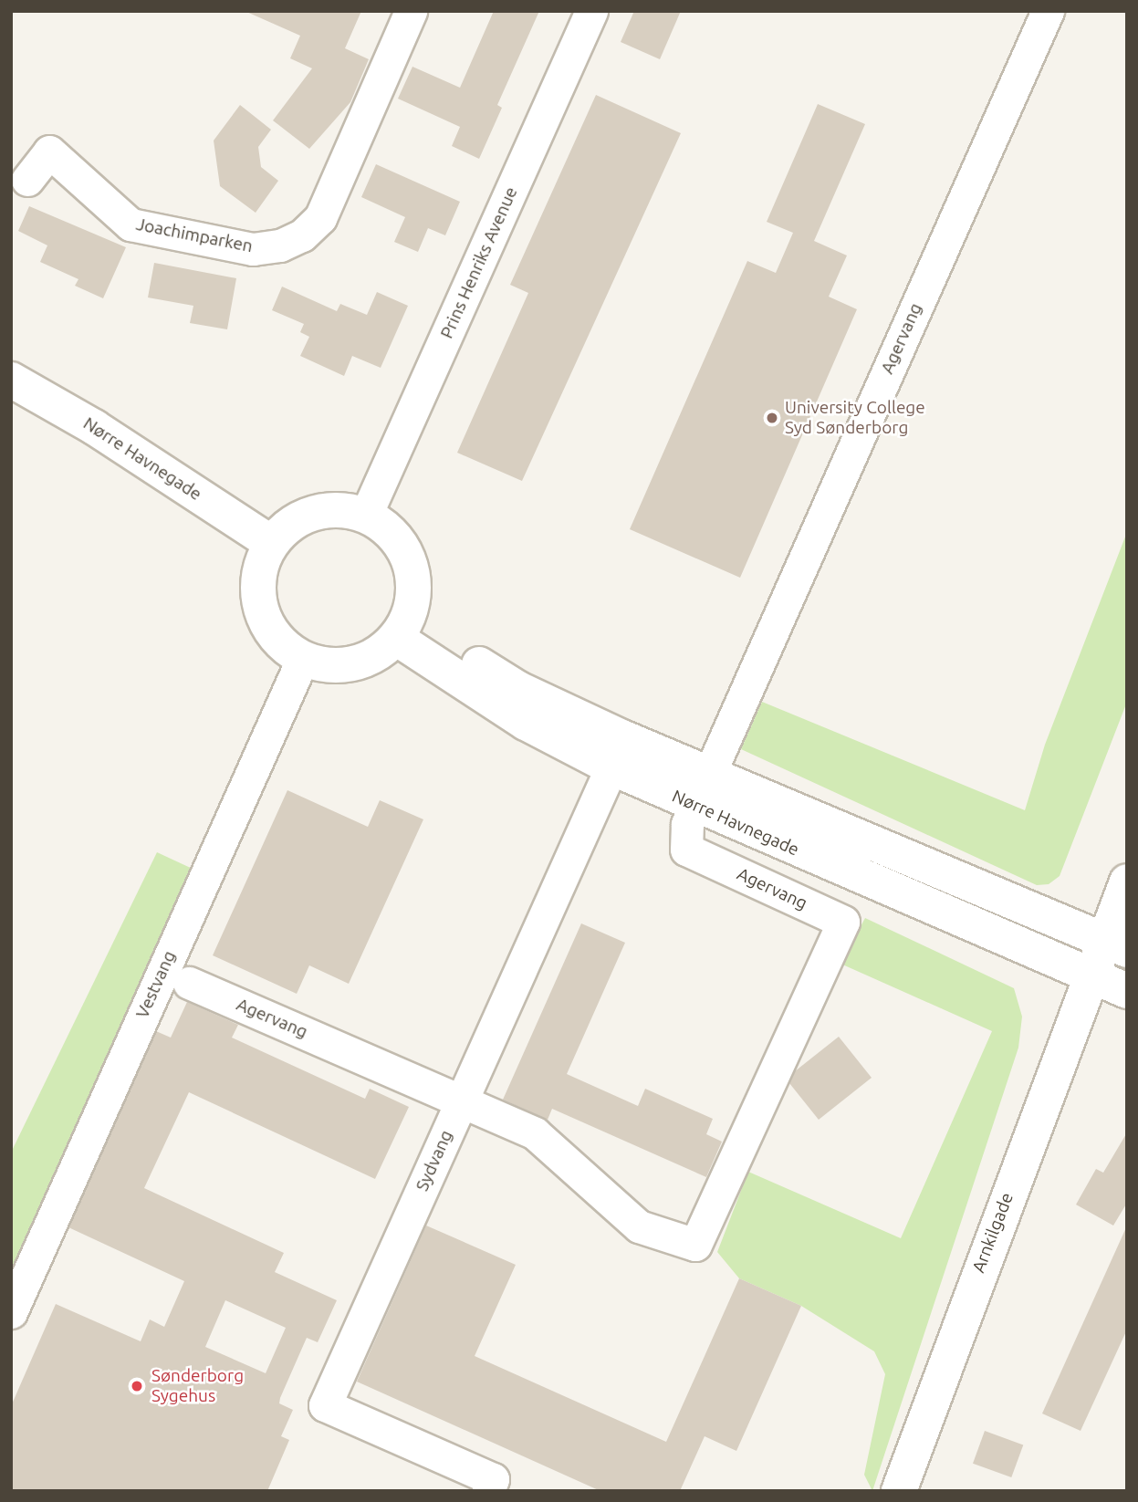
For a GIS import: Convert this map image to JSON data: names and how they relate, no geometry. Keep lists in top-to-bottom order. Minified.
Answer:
{"streets":{"street":["Joachimparken","Prins Henriks Avenue","Agervang","Nørre Havnegade","Vestvang","Sydvang","Arnkilgade"]},"crossings":[["Prins Henriks Avenue","Nørre Havnegade"],["Prins Henriks Avenue","Vestvang"],["Agervang","Nørre Havnegade"],["Agervang","Sydvang"],["Nørre Havnegade","Vestvang"],["Nørre Havnegade","Sydvang"],["Nørre Havnegade","Arnkilgade"]],"places":["University College Syd Sønderborg","Sønderborg Sygehus"]}
